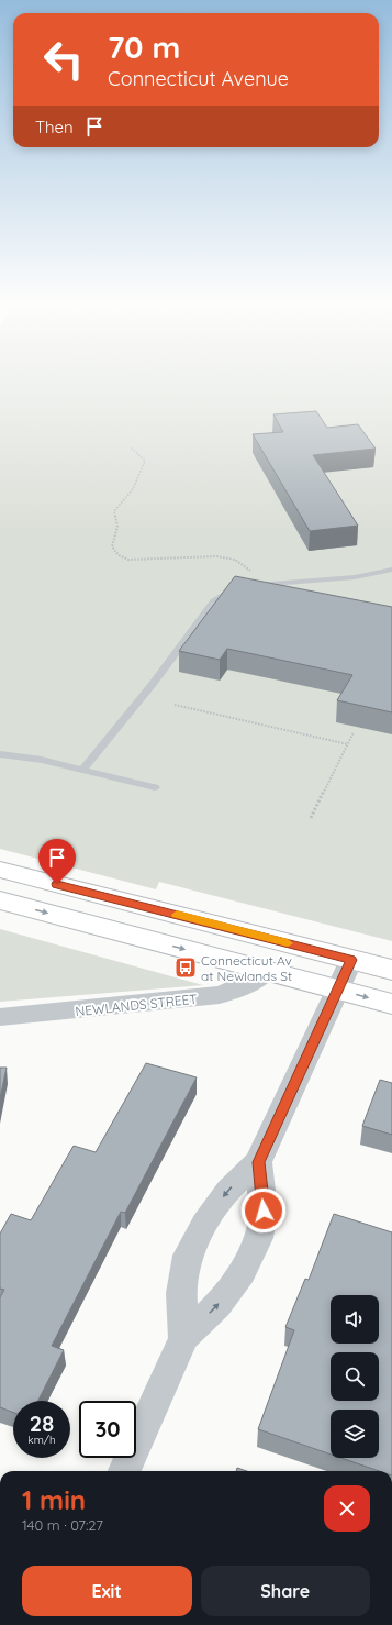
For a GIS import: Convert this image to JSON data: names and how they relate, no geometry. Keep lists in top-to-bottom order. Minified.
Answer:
{"streets":{"street":["NEWLANDS STREET"]},"places":{"bus stop":["Connecticut Av at Newlands St"]},"page":{"turn":["70 m","Connecticut Avenue"],"then":"Then","speed":"28 km/h","limit":"30","heading":["1 min","140 m · 07:27"],"buttons":["Exit","Share"]}}
